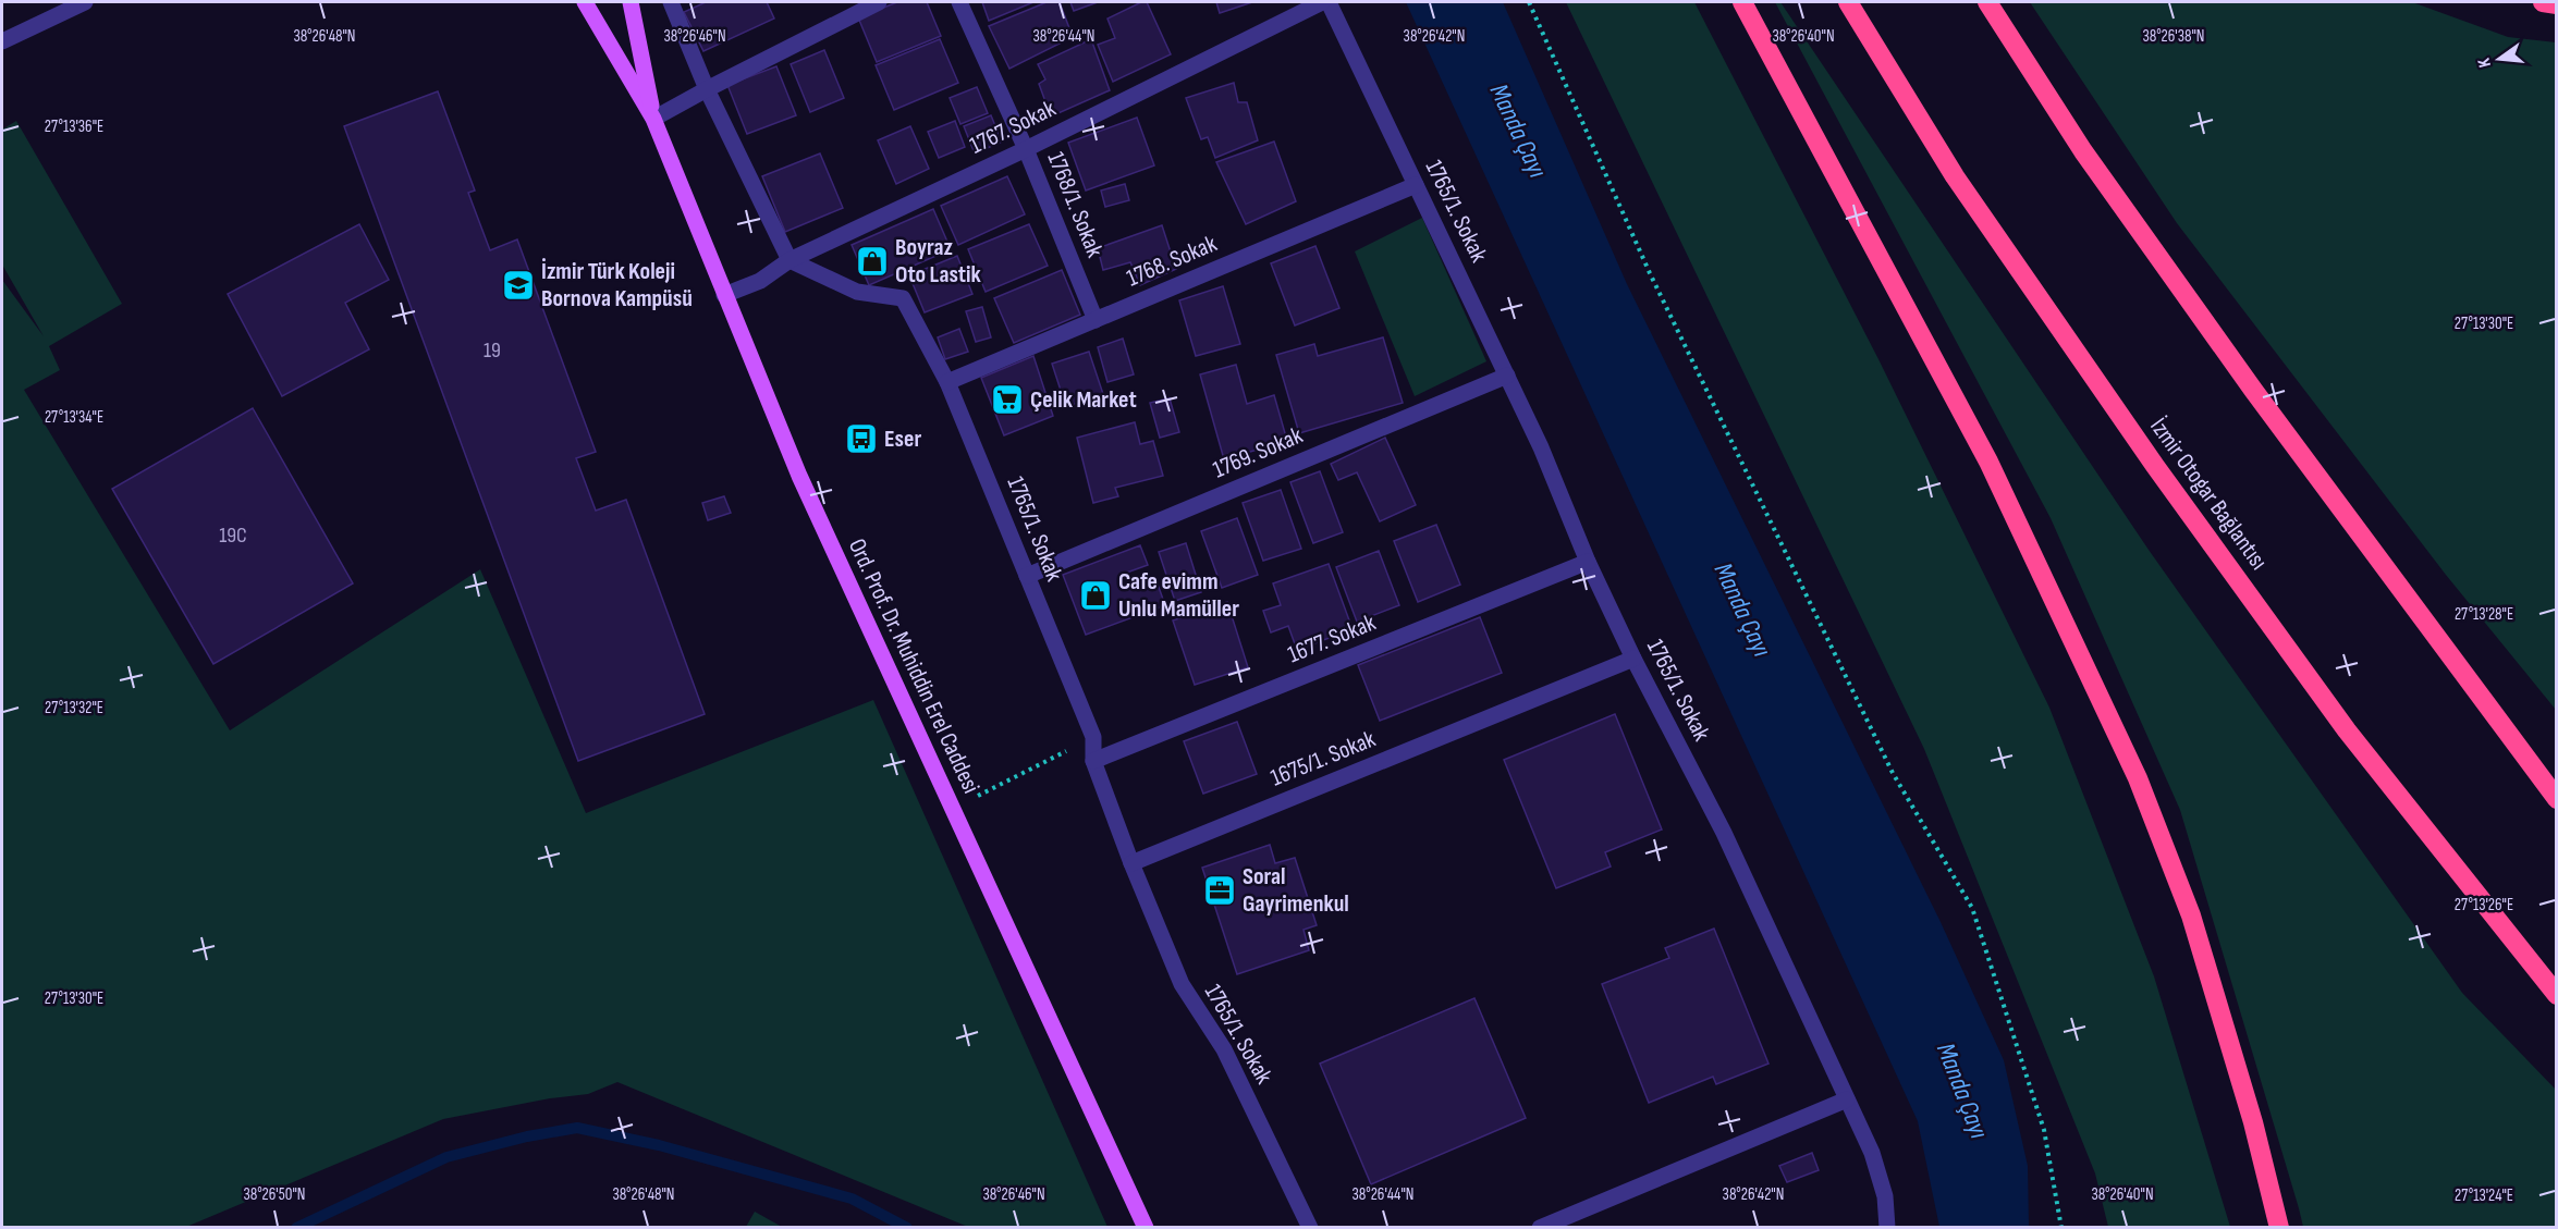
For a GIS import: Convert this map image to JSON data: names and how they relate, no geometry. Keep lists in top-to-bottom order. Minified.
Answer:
{"streets":{"highway":["İzmir Otogar Bağlantısı"],"main road":["Ord. Prof. Dr. Muhiddin Erel Caddesi"],"street":["1767. Sokak","1768/1. Sokak","1765/1. Sokak","1768. Sokak","1769. Sokak","1677. Sokak","1675/1. Sokak"]},"crossings":[["1767. Sokak","1768/1. Sokak"],["1767. Sokak","1765/1. Sokak"],["1767. Sokak","Ord. Prof. Dr. Muhiddin Erel Caddesi"],["1768/1. Sokak","1768. Sokak"],["1765/1. Sokak","1768. Sokak"],["1765/1. Sokak","1769. Sokak"],["1765/1. Sokak","1677. Sokak"],["1765/1. Sokak","1675/1. Sokak"]],"water":["Manda Çayı"],"places":{"shop":["Boyraz Oto Lastik","Cafe evimm Unlu Mamüller"],"school or university":["İzmir Türk Koleji Bornova Kampüsü"],"supermarket":["Çelik Market"],"bus stop":["Eser"],"office":["Soral Gayrimenkul"]},"house_numbers":["19","19C"],"north":"left","coordinates":["38°26'48\"N","38°26'46\"N","38°26'44\"N","38°26'42\"N","38°26'40\"N","38°26'38\"N","27°13'36\"E","27°13'30\"E","27°13'34\"E","27°13'28\"E","27°13'32\"E","27°13'26\"E","38°26'50\"N","27°13'24\"E"]}
